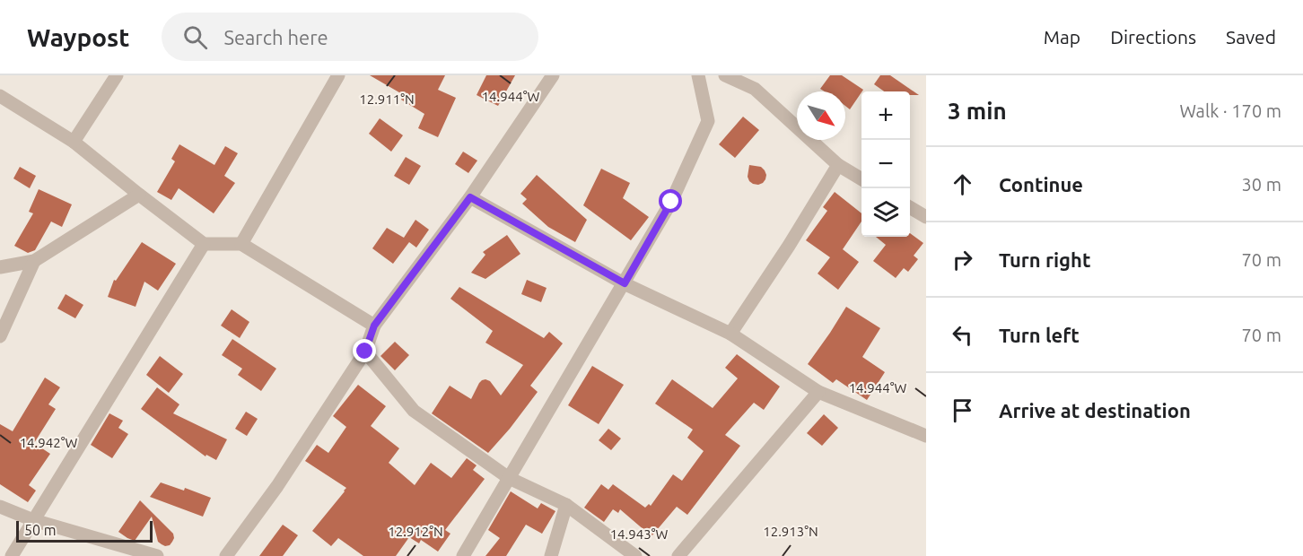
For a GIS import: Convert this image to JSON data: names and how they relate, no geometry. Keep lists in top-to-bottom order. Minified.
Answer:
{"scale_bar":"50 m","north":"bottom right","page":{"header":"Waypost","search":"Search here","nav":["Map","Directions","Saved"],"heading":["3 min","Walk · 170 m"],"map_buttons":["+","−"],"list":[["Continue","30 m"],["Turn right","70 m"],["Turn left","70 m"],"Arrive at destination"],"scale":"50 m"},"coordinates":["14.944°W","12.911°N","14.942°W","12.912°N","12.913°N","14.943°W"]}
